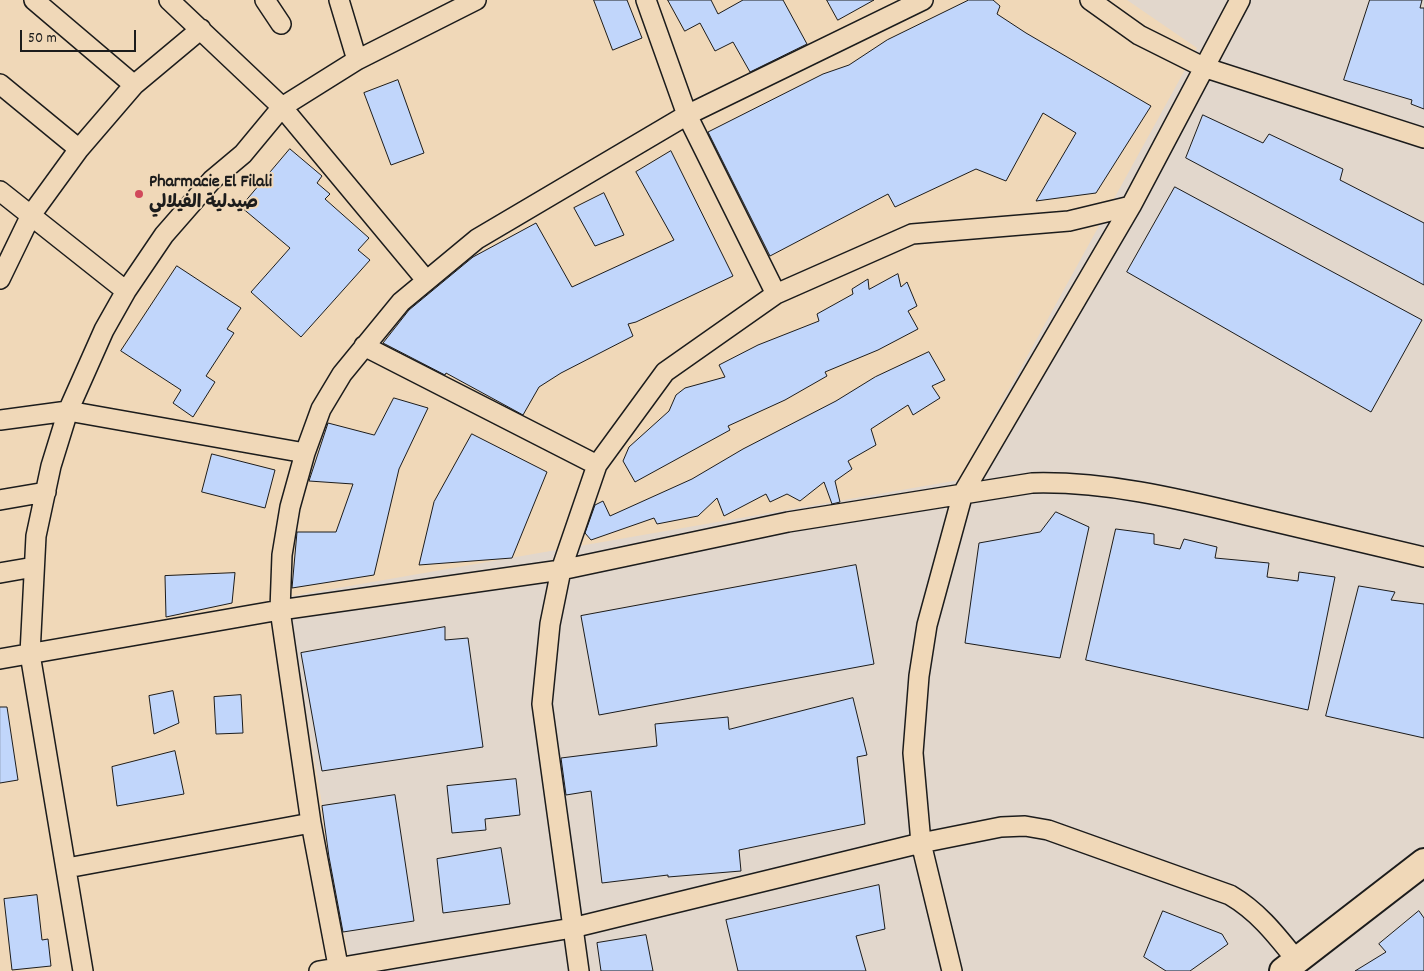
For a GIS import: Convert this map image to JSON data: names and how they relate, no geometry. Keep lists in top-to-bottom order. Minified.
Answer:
{"places":["Pharmacie El Filali صيدلية الفيلالي"],"scale_bar":"50 m"}
